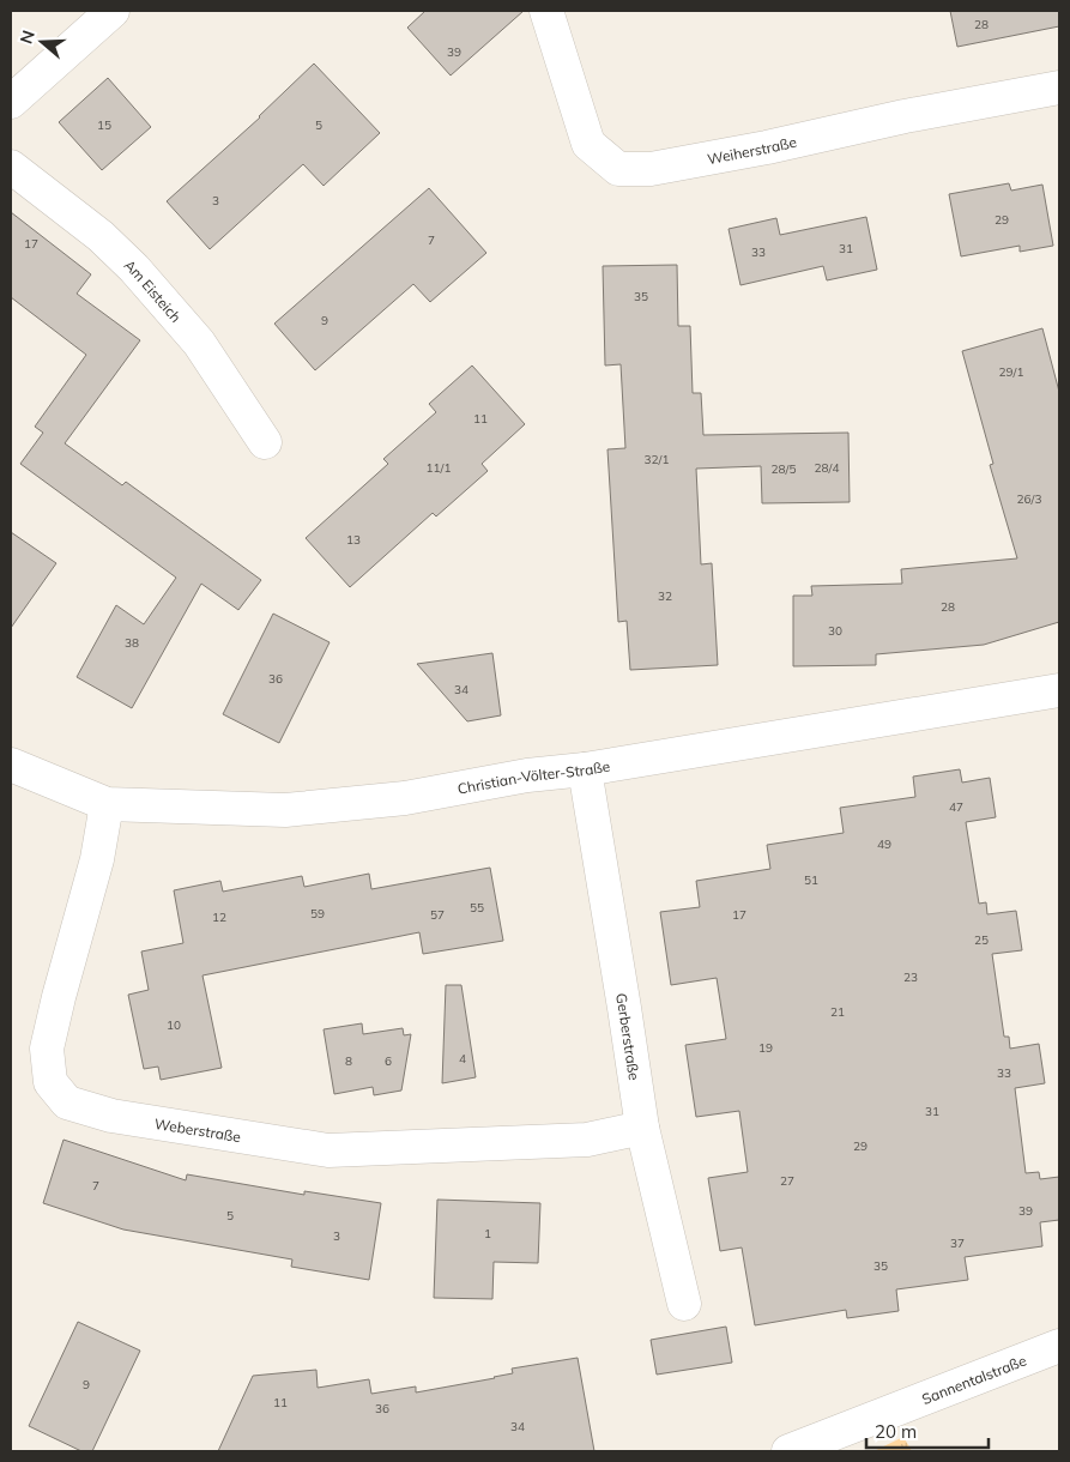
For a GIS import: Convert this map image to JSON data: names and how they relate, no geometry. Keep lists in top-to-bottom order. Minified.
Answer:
{"streets":{"street":["Weiherstraße","Am Eisteich","Christian-Völter-Straße","Gerberstraße","Weberstraße","Sannentalstraße"]},"crossings":[["Christian-Völter-Straße","Gerberstraße"],["Christian-Völter-Straße","Weberstraße"],["Gerberstraße","Weberstraße"]],"house_numbers":["28","39","15","5","3","29","7","17","31","33","35","9","29/1","11","32/1","11/1","28/4","28/5","26/3","13","32","28","30","38","36","34","47","49","51","55","59","57","17","12","25","23","21","10","19","4","8","6","33","31","29","27","7","39","5","1","3","37","35","9","11","36","34"],"scale_bar":"20 m","north":"left"}
